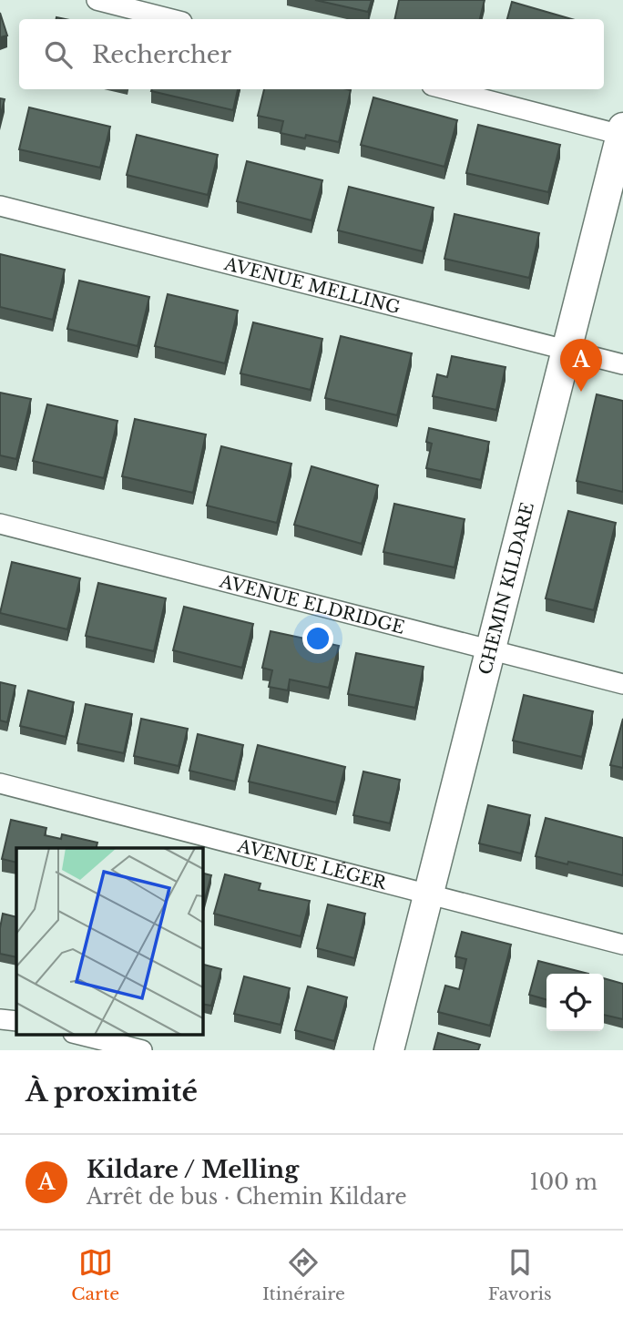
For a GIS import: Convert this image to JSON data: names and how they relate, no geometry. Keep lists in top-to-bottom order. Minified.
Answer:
{"streets":{"street":["AVENUE MELLING","CHEMIN KILDARE","AVENUE ELDRIDGE","AVENUE LÉGER"]},"crossings":[["AVENUE MELLING","CHEMIN KILDARE"],["CHEMIN KILDARE","AVENUE ELDRIDGE"],["CHEMIN KILDARE","AVENUE LÉGER"]],"page":{"search":"Rechercher","pins":"A","heading":"À proximité","list":[{"mark":"A","name":"Kildare / Melling","note":"Arrêt de bus · Chemin Kildare","value":"100 m"}],"nav":["Carte","Itinéraire","Favoris"]}}
